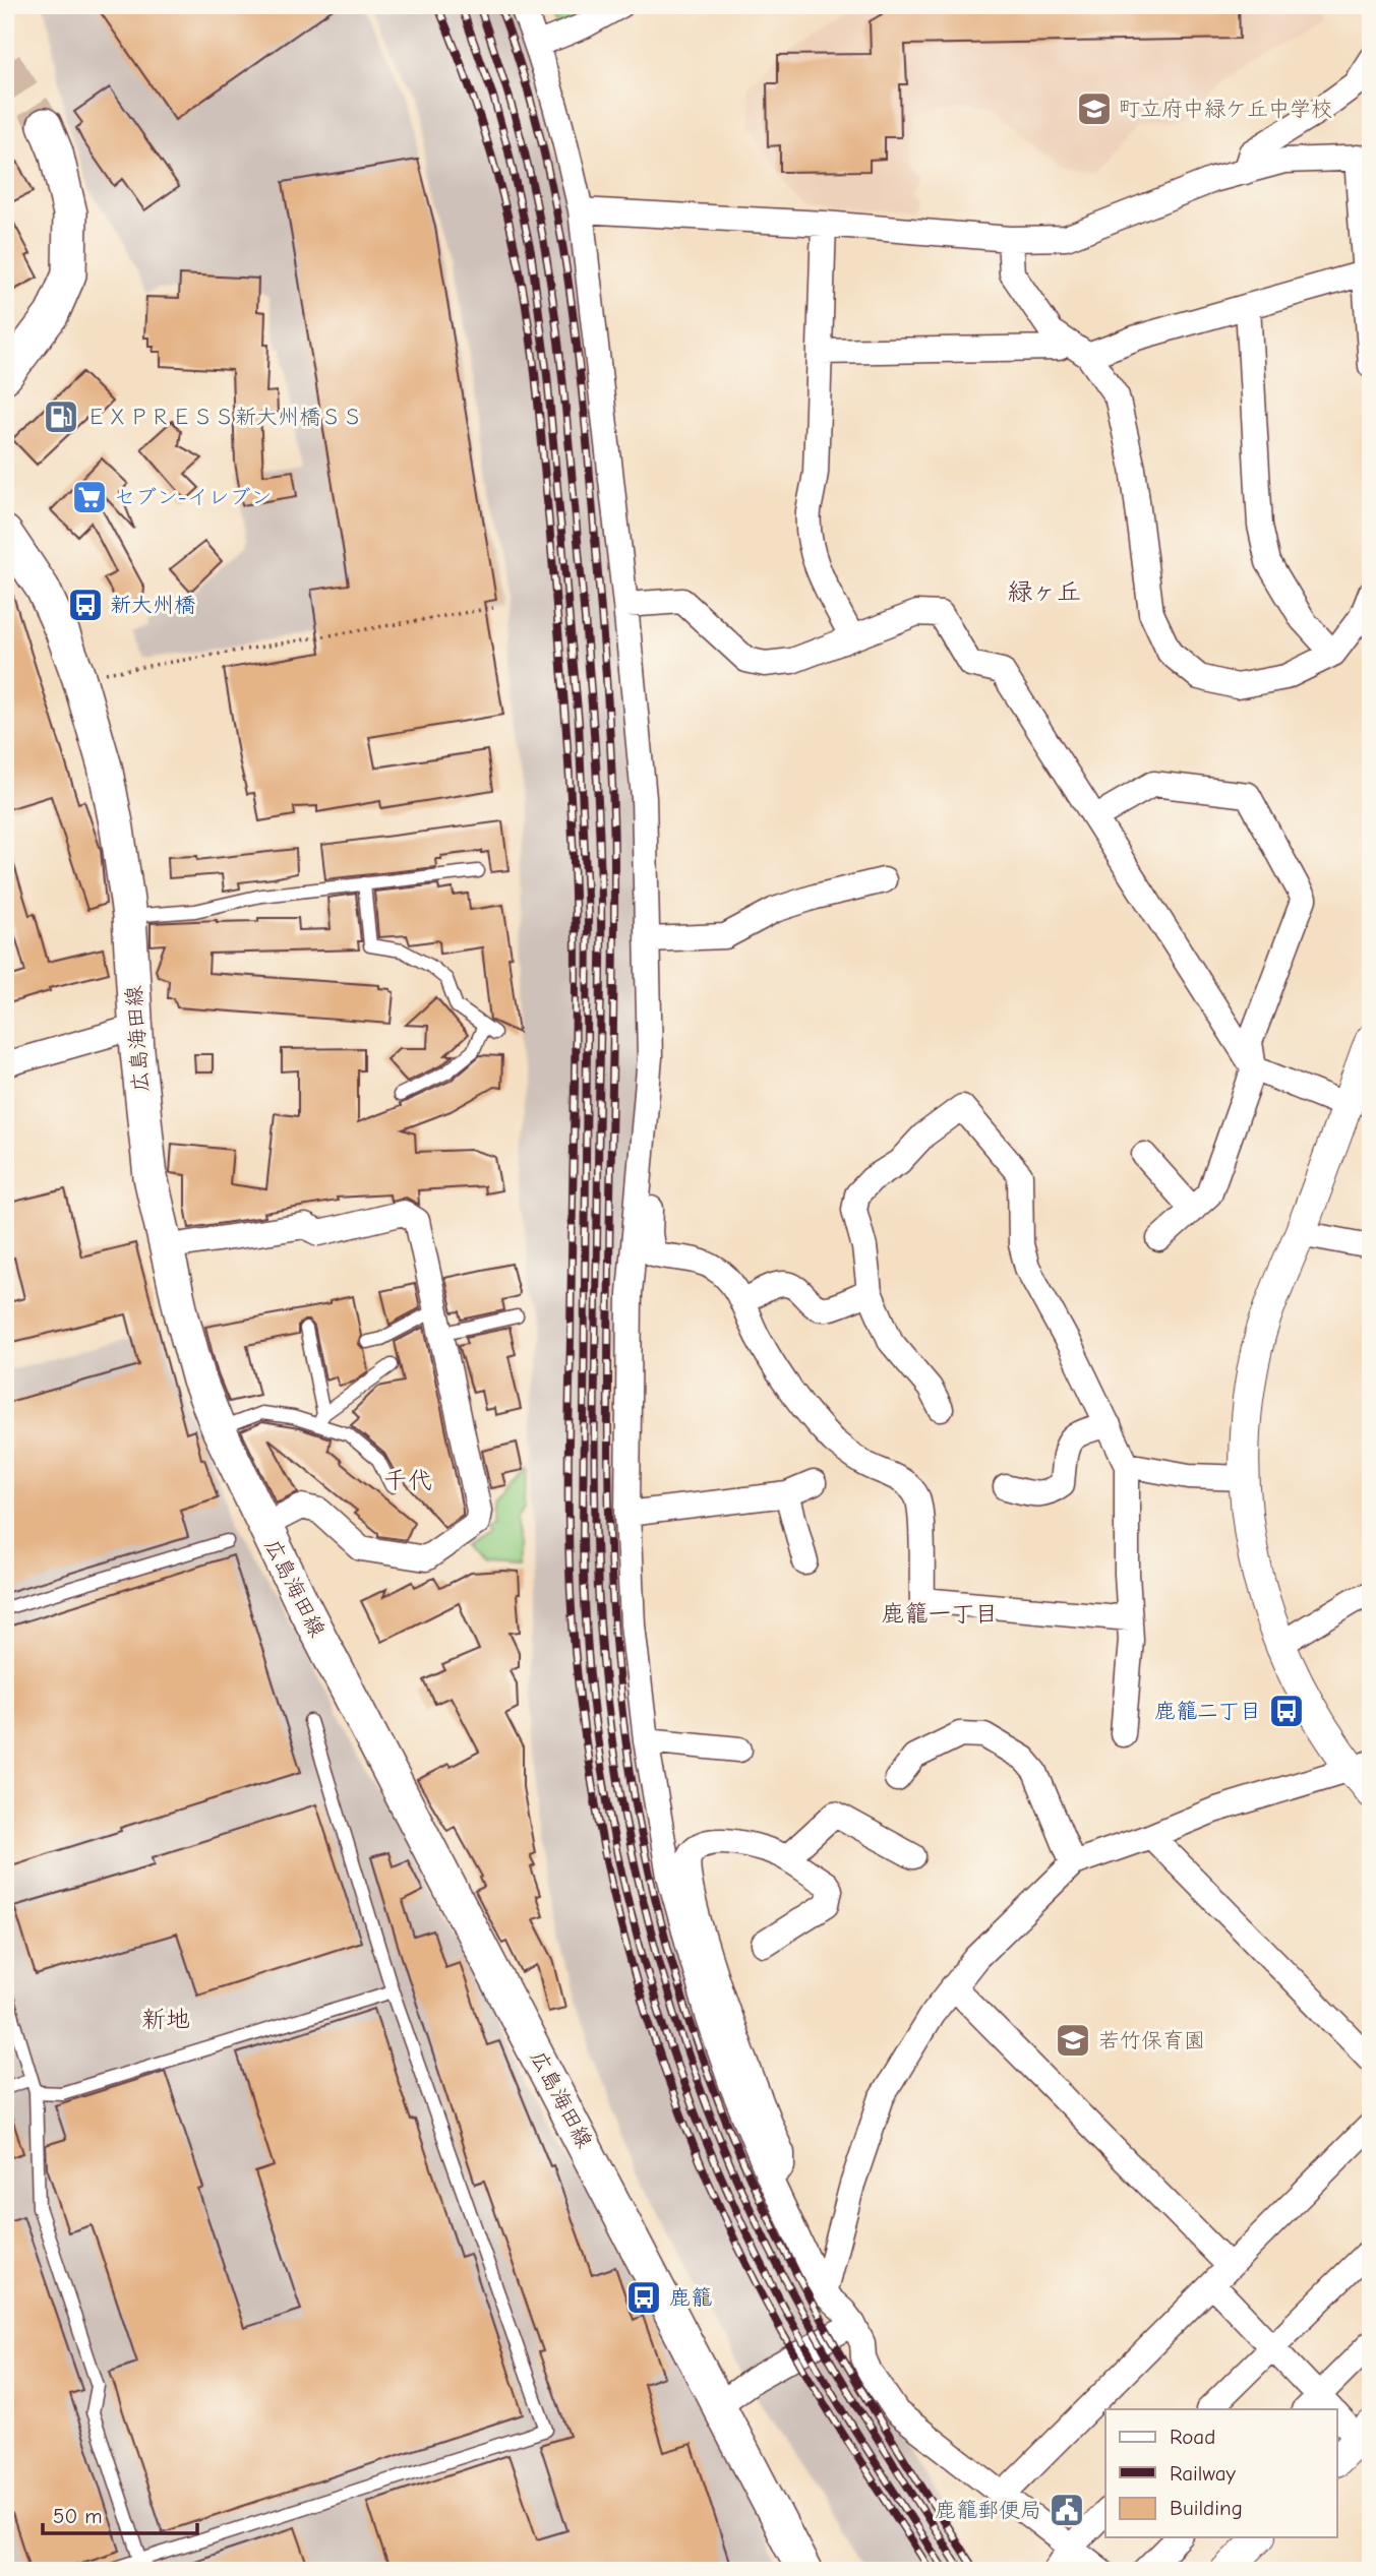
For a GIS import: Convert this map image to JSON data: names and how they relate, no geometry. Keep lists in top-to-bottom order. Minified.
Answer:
{"streets":{"main road":["広島海田線"]},"districts":["緑ヶ丘","千代","鹿籠一丁目","新地"],"places":{"school or university":["町立府中緑ケ丘中学校","若竹保育園"],"fuel station":["ＥＸＰＲＥＳＳ新大州橋ＳＳ"],"supermarket":["セブン-イレブン"],"bus stop":["新大州橋","鹿籠二丁目","鹿籠"],"public building":["鹿籠郵便局"]},"legend":["Road","Railway","Building"],"scale_bar":"50 m"}
